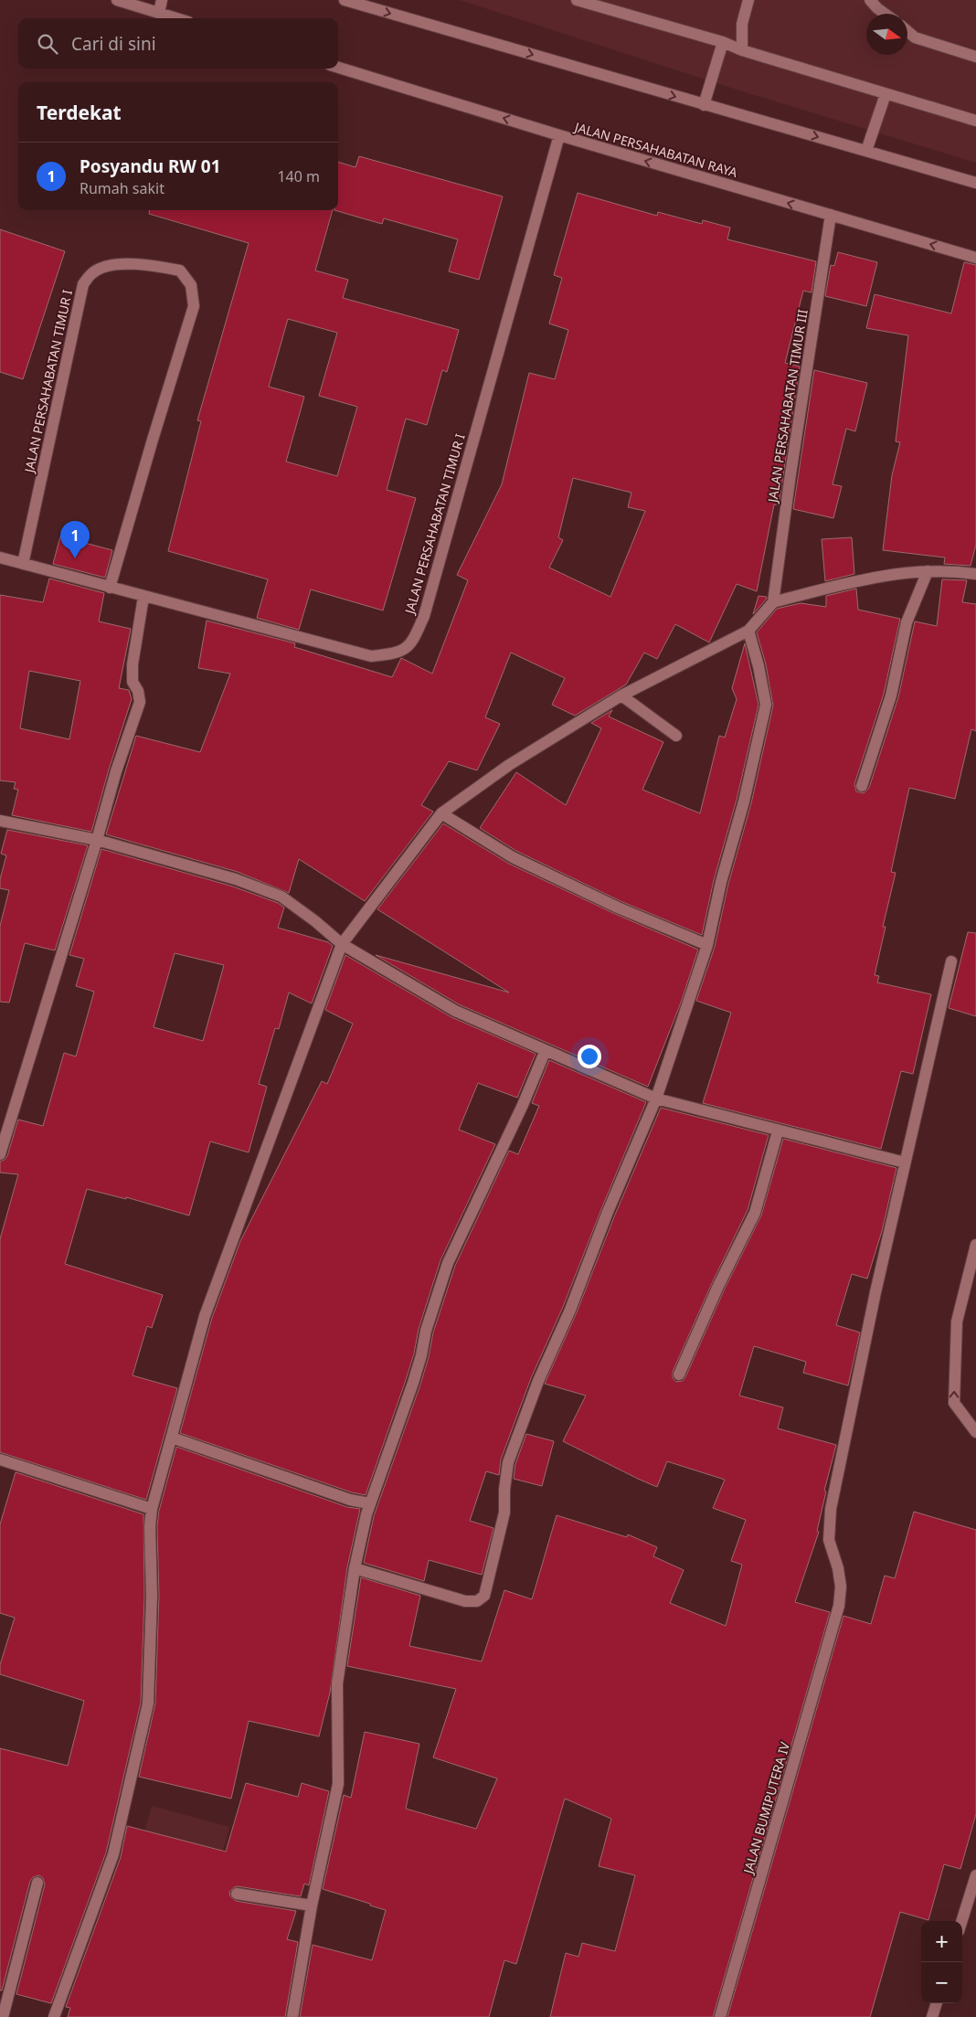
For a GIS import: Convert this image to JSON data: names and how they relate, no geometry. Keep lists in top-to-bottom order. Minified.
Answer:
{"streets":{"street":["JALAN PERSAHABATAN RAYA","JALAN PERSAHABATAN TIMUR I","JALAN PERSAHABATAN TIMUR III","JALAN BUMIPUTERA IV"]},"crossings":[["JALAN PERSAHABATAN RAYA","JALAN PERSAHABATAN TIMUR I"],["JALAN PERSAHABATAN RAYA","JALAN PERSAHABATAN TIMUR III"]],"north":"right","page":{"search":"Cari di sini","heading":"Terdekat","list":[{"mark":"1","name":"Posyandu RW 01","note":"Rumah sakit","value":"140 m"}],"pins":"1","map_buttons":["+","−"]}}
